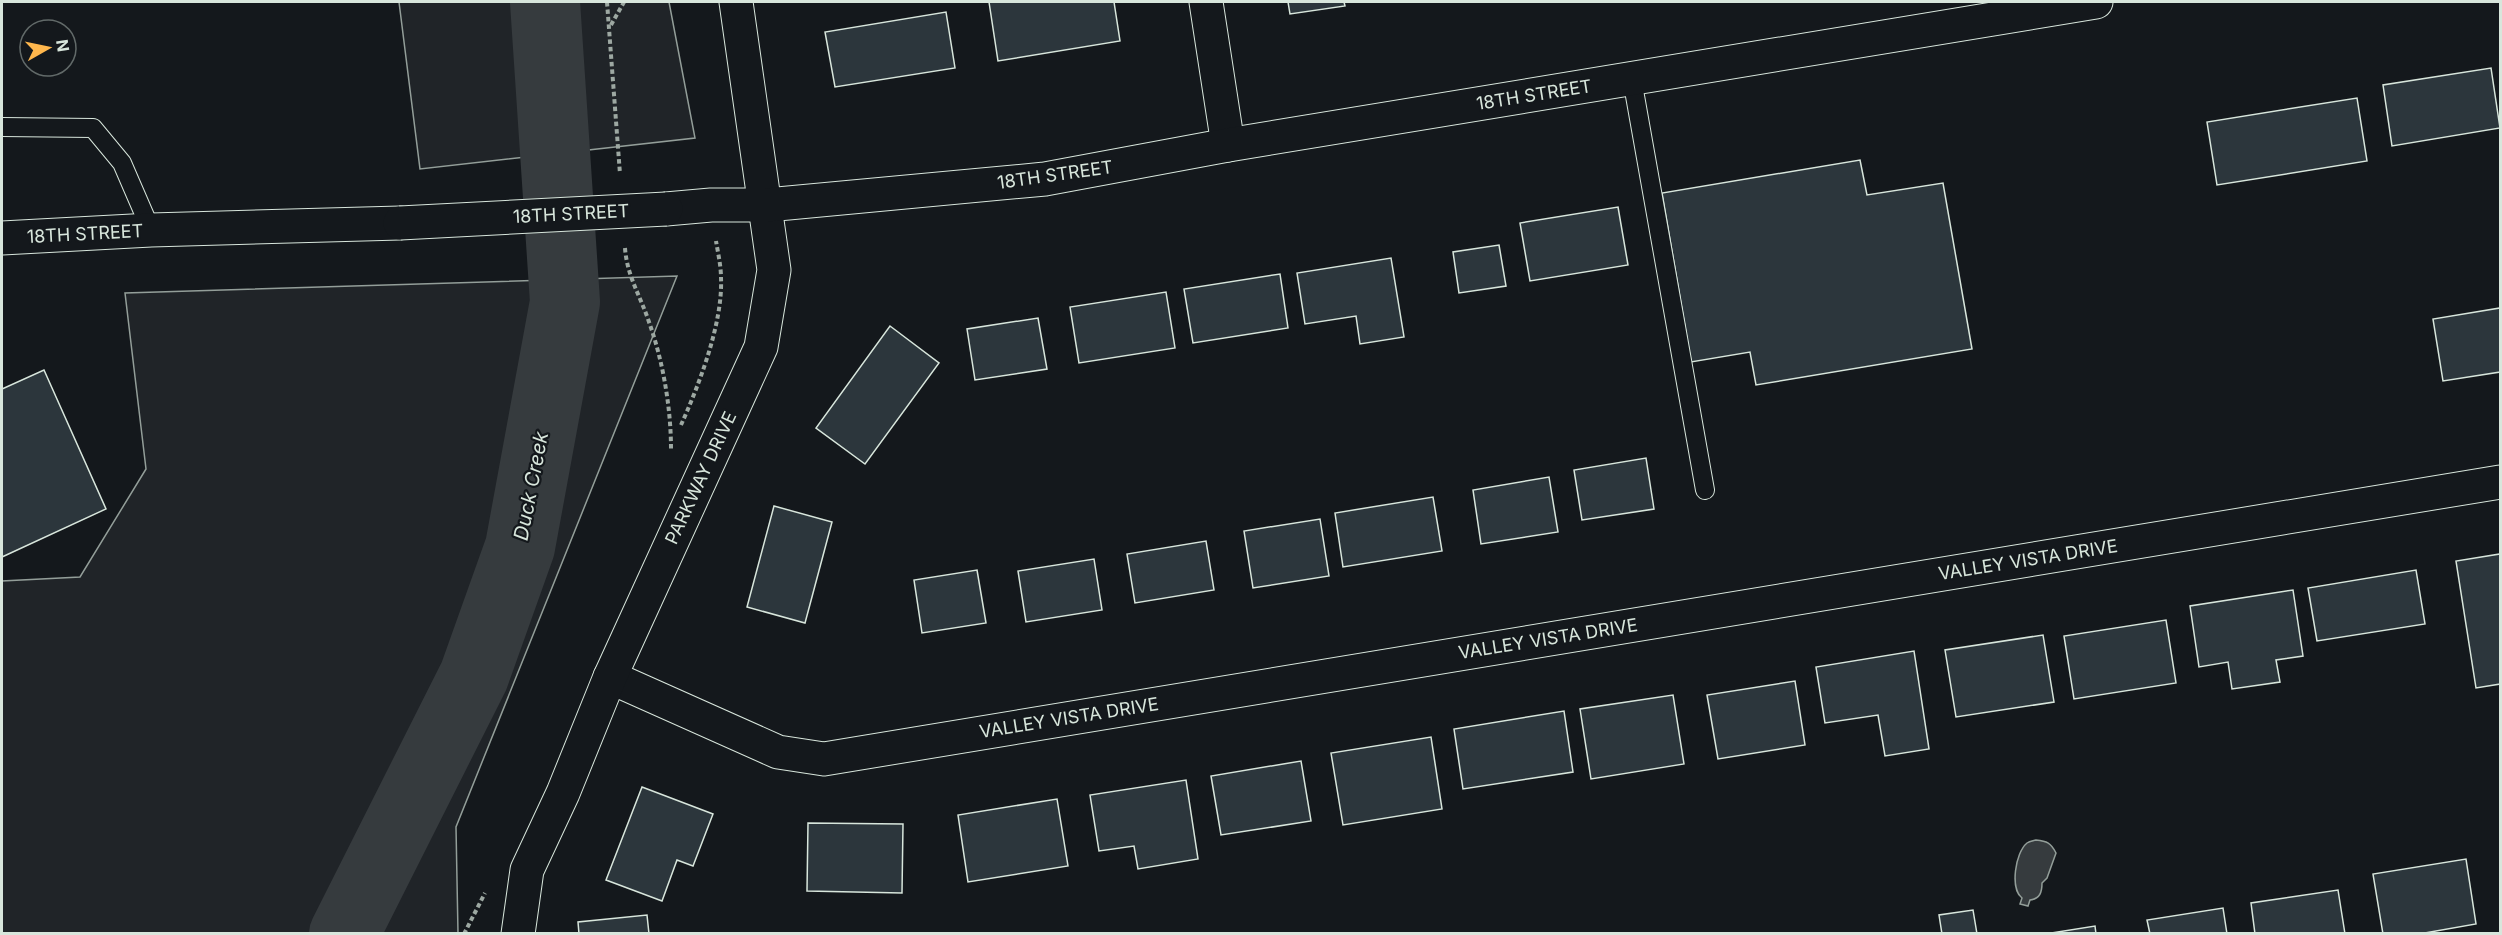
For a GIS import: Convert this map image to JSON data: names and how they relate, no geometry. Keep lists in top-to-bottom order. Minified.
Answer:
{"streets":{"street":["18TH STREET","PARKWAY DRIVE","VALLEY VISTA DRIVE"]},"crossings":[["18TH STREET","PARKWAY DRIVE"],["PARKWAY DRIVE","VALLEY VISTA DRIVE"]],"water":["Duck Creek"],"north":"right"}
